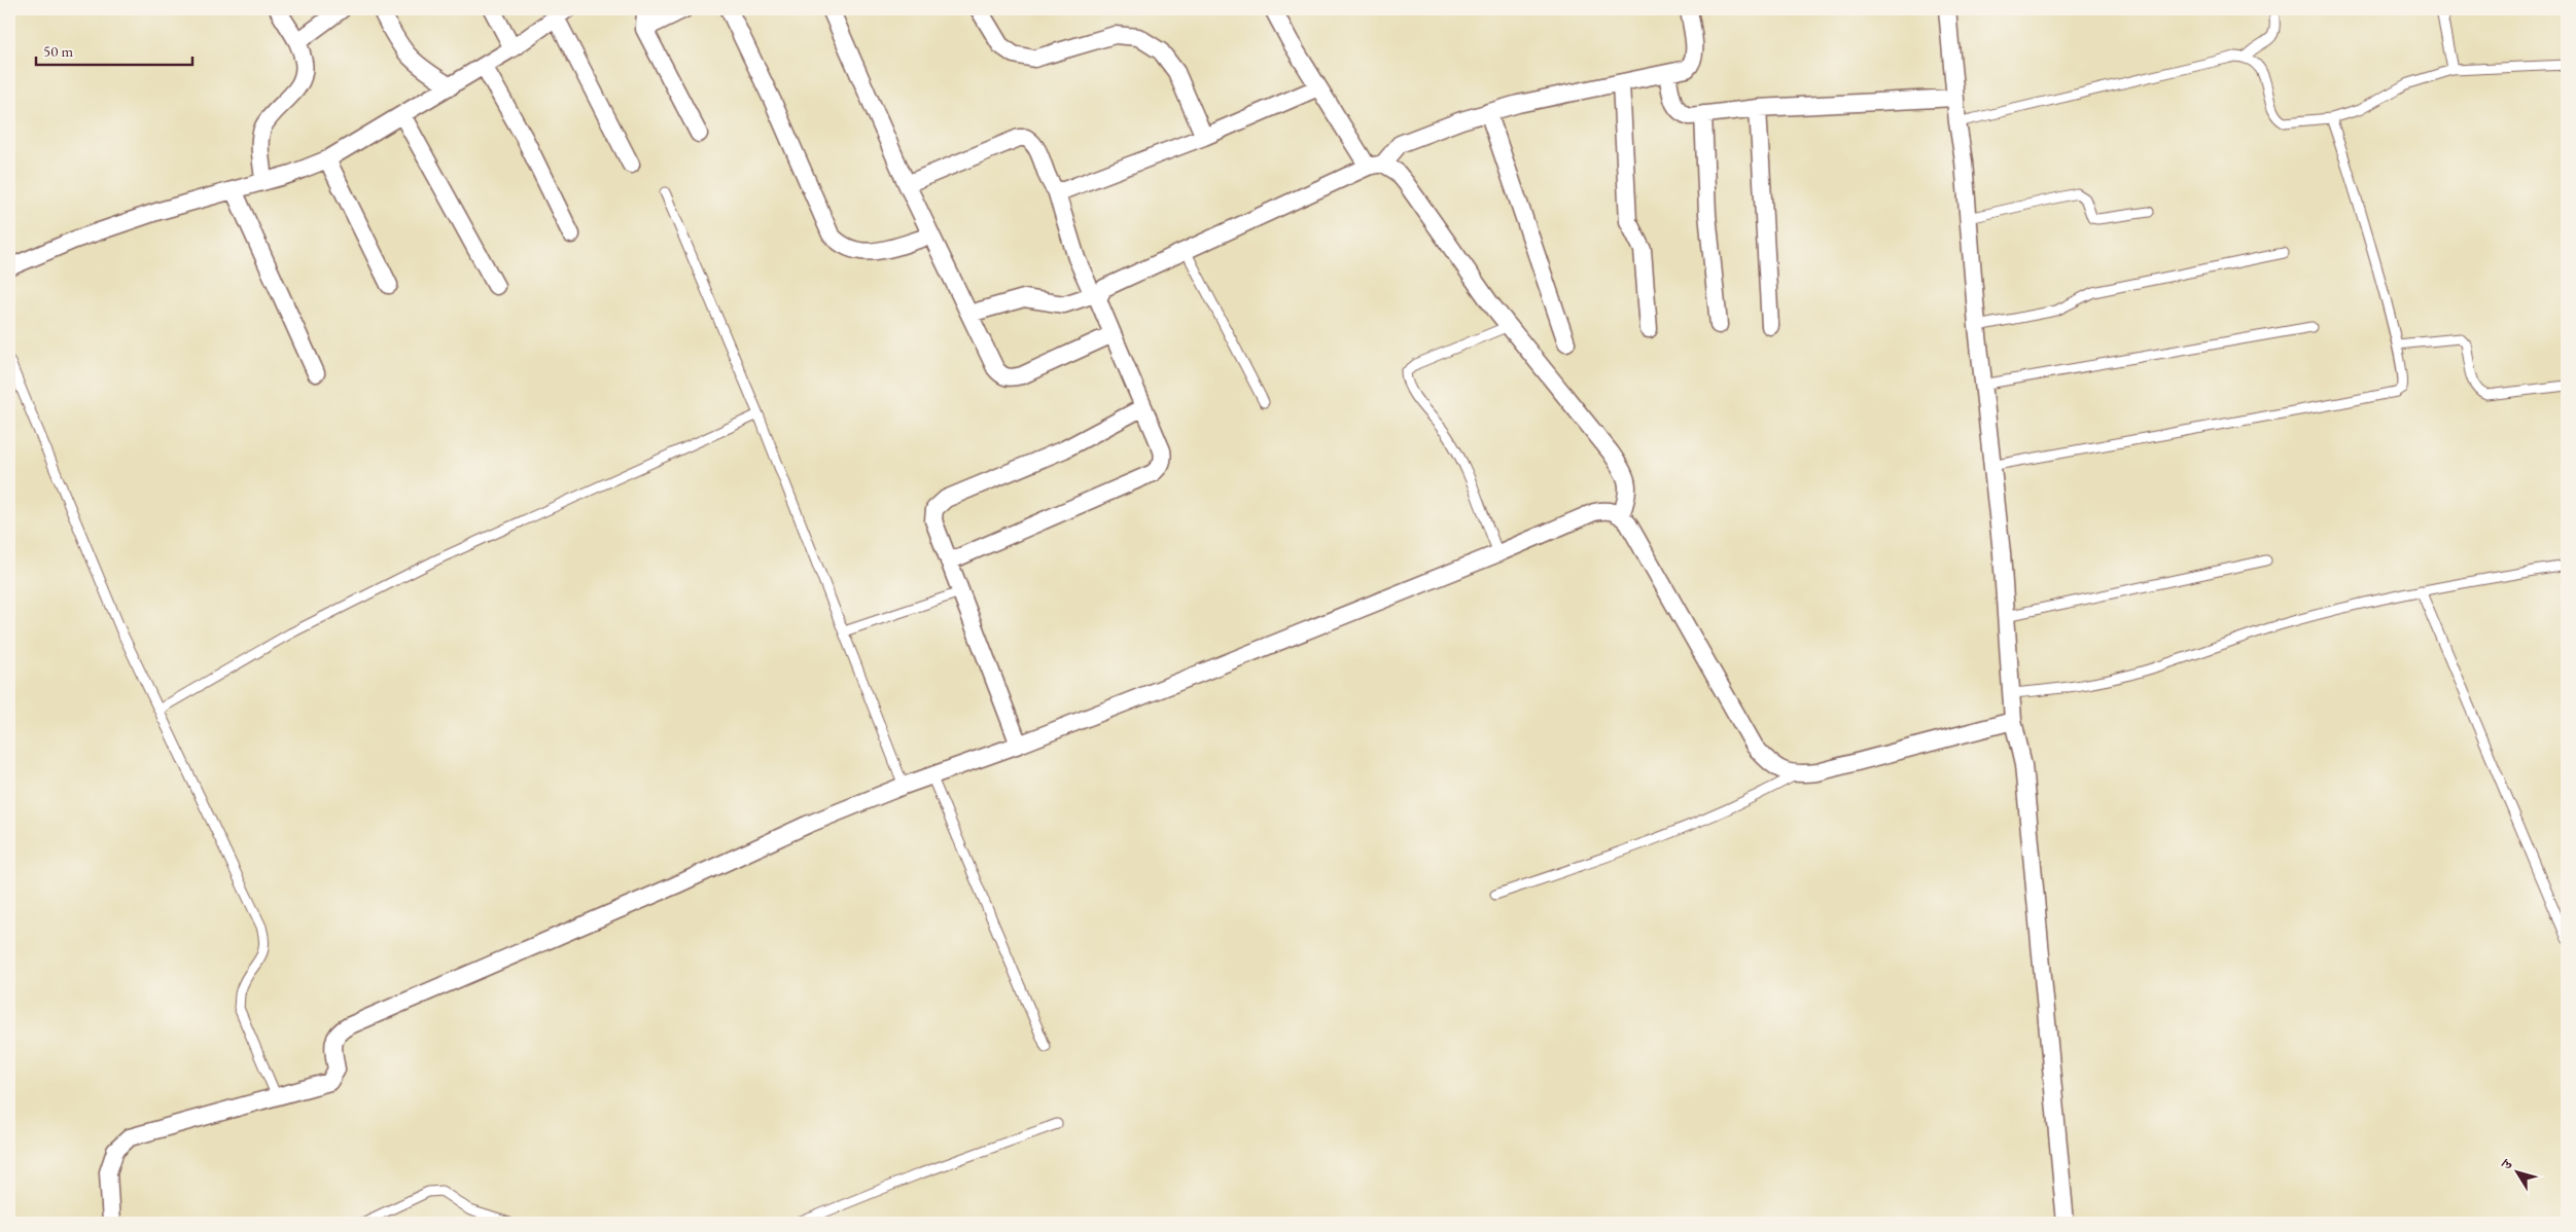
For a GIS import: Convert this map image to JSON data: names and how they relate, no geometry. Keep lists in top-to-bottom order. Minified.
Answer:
{"scale_bar":"50 m","north":"top left"}
